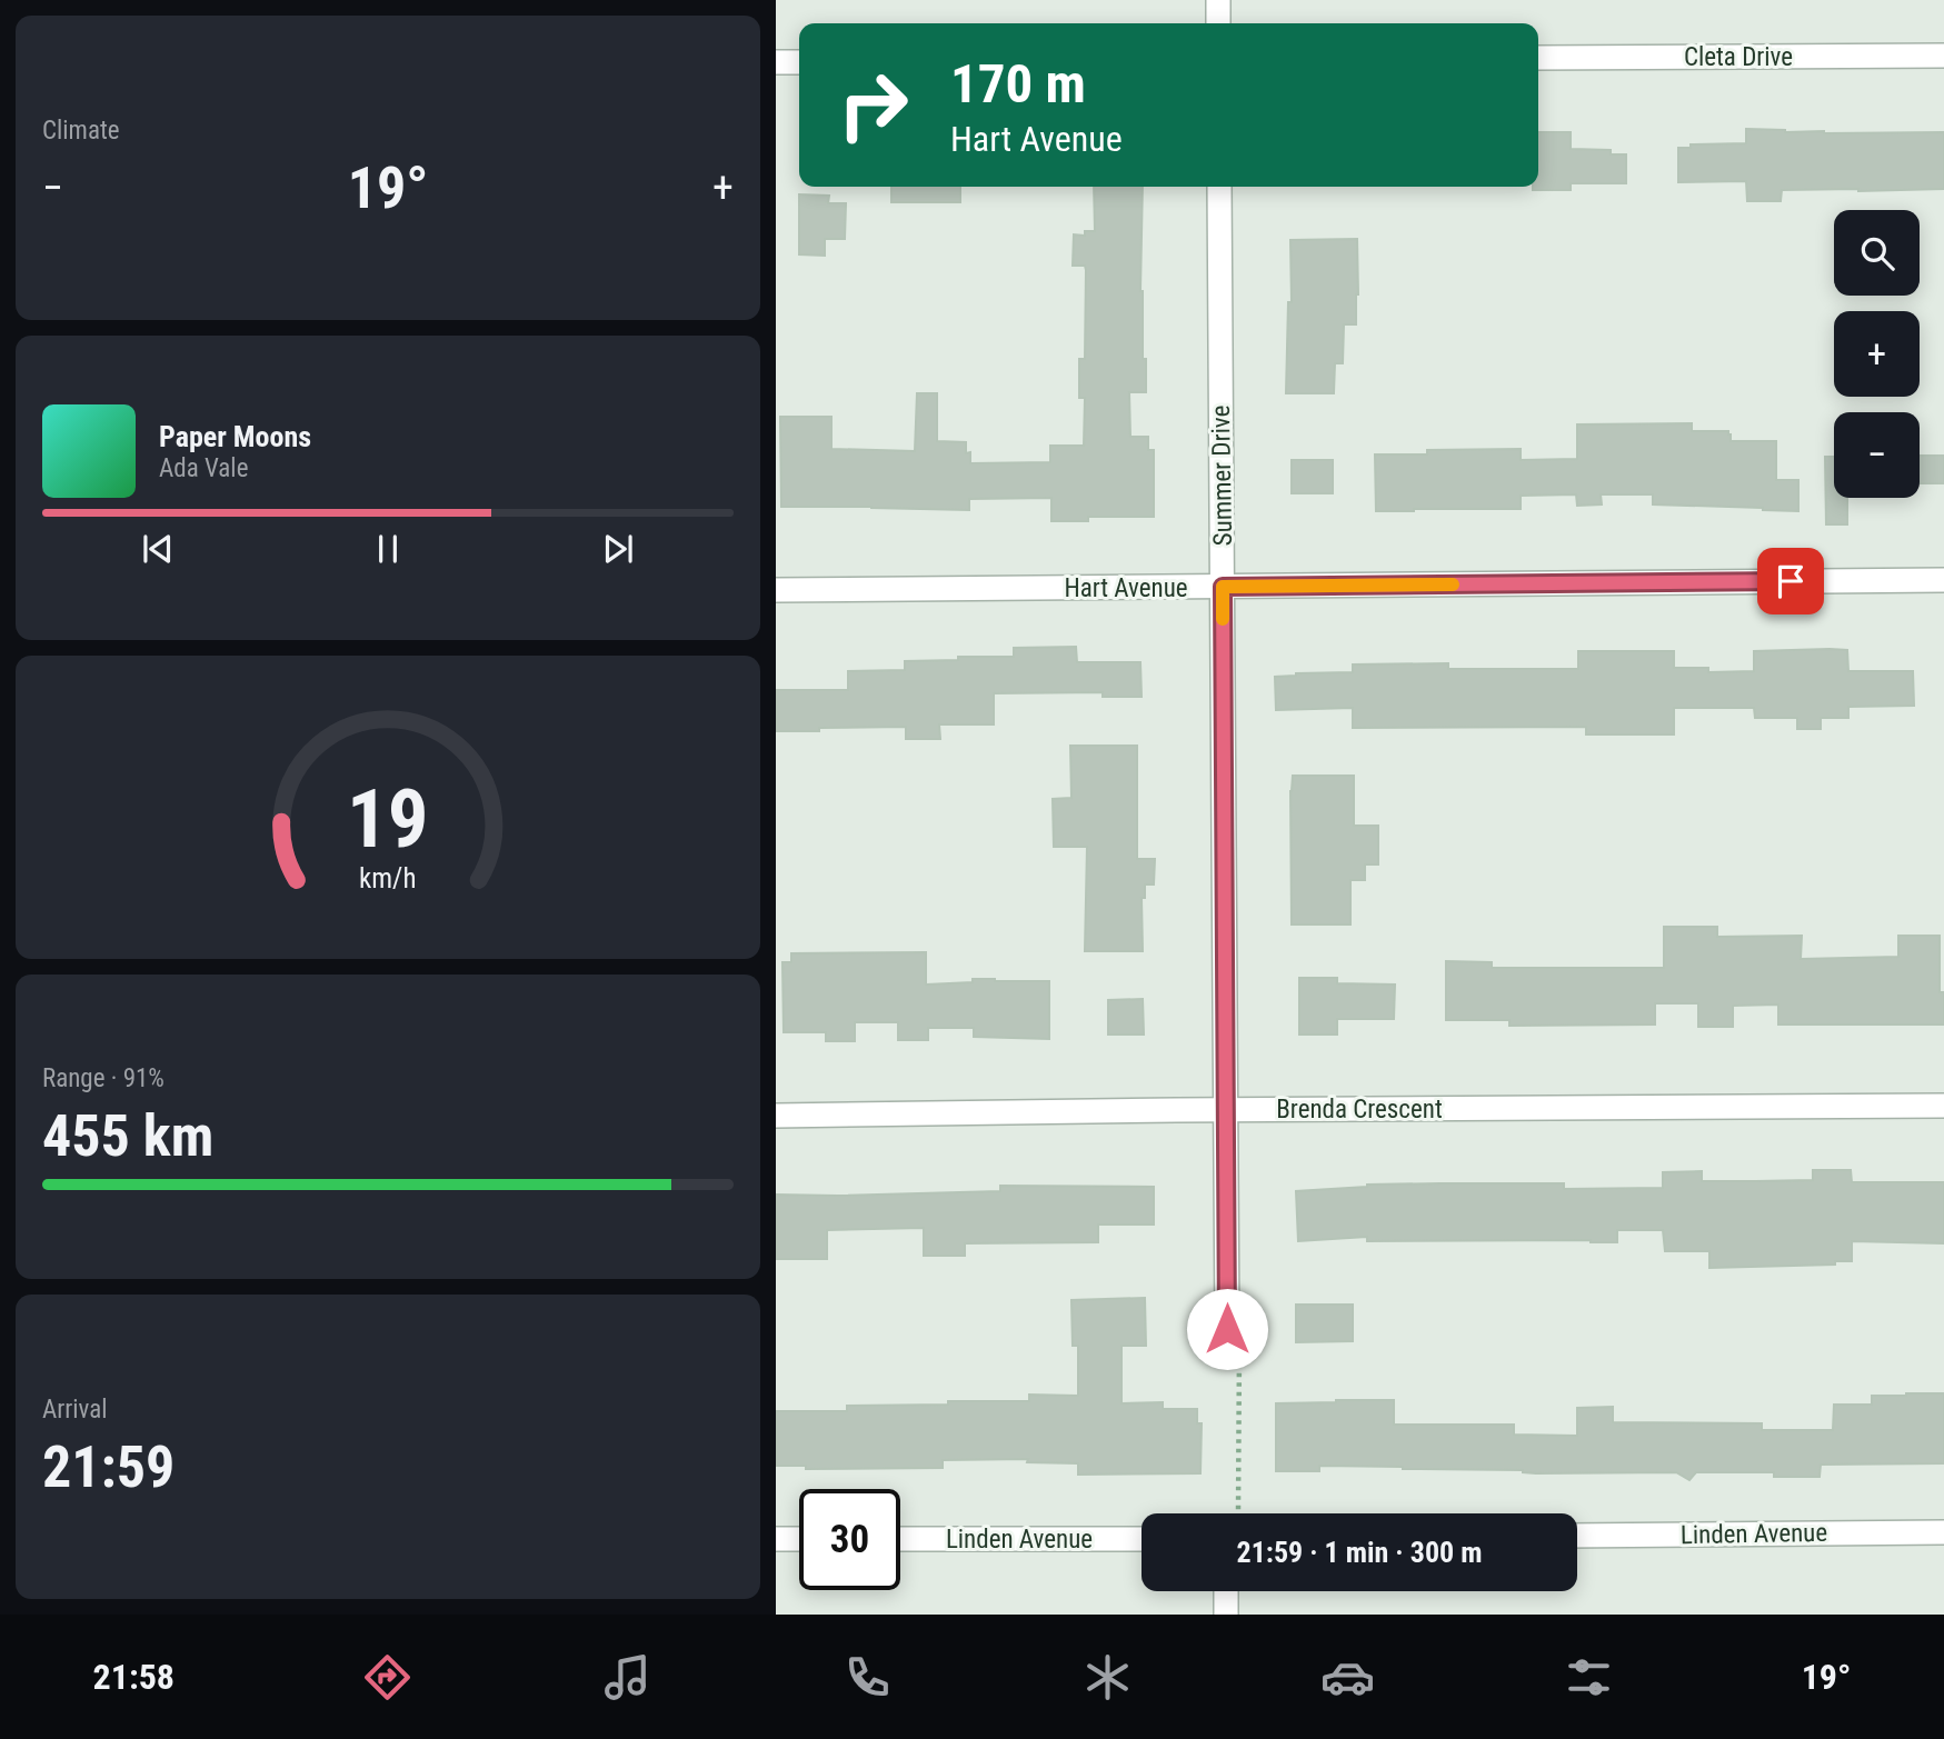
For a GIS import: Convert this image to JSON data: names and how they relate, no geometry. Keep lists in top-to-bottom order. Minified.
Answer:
{"streets":{"street":["Cleta Drive","Summer Drive","Hart Avenue","Brenda Crescent","Linden Avenue"]},"crossings":[["Summer Drive","Hart Avenue"],["Summer Drive","Brenda Crescent"]],"page":{"tile":["Climate",["Range · 91%","455 km"],["Arrival","21:59"]],"turn":["170 m","Hart Avenue"],"heat":["−","19°","+"],"map_buttons":["+","−"],"song":["Paper Moons","Ada Vale"],"limit":"30","trip":"21:59 · 1 min · 300 m","tabs":["21:58","19°"],"gauge":["19","km/h"]}}
